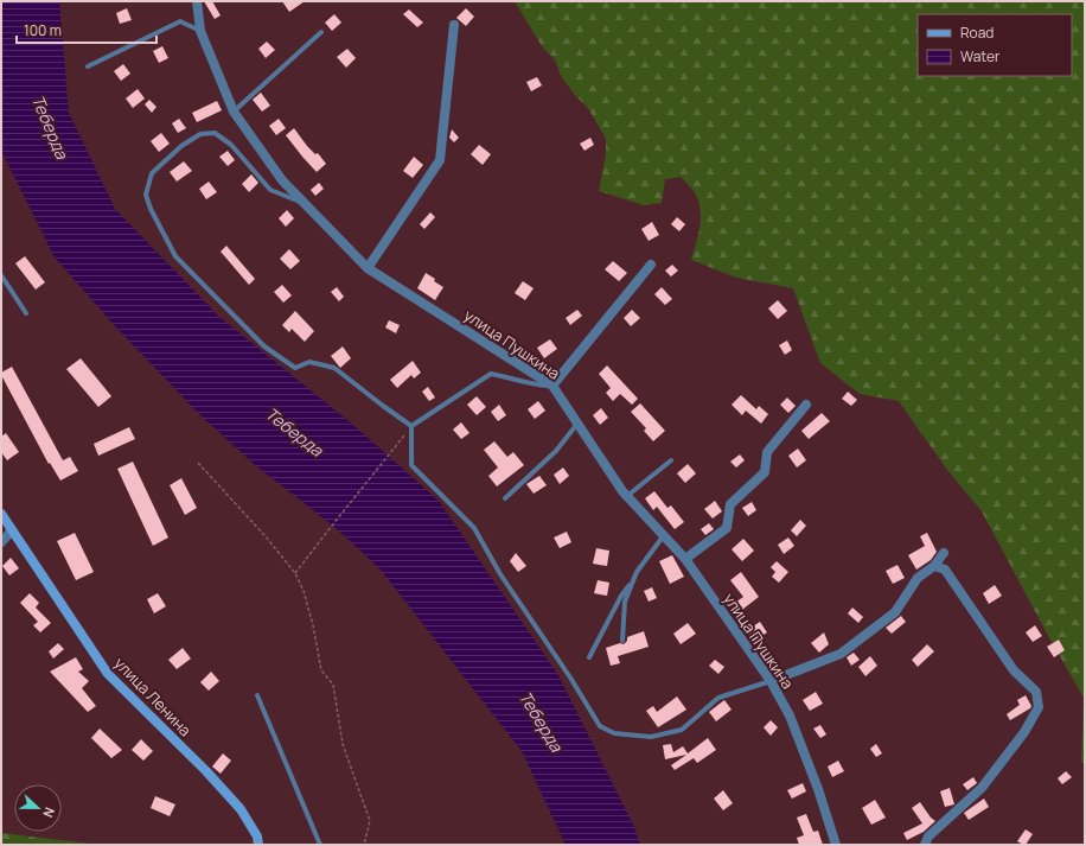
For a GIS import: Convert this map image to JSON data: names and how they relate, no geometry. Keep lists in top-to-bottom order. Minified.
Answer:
{"streets":{"main road":["улица Ленина"],"street":["улица Пушкина"]},"water":["Теберда"],"legend":["Road","Water"],"scale_bar":"100 m","north":"right"}
